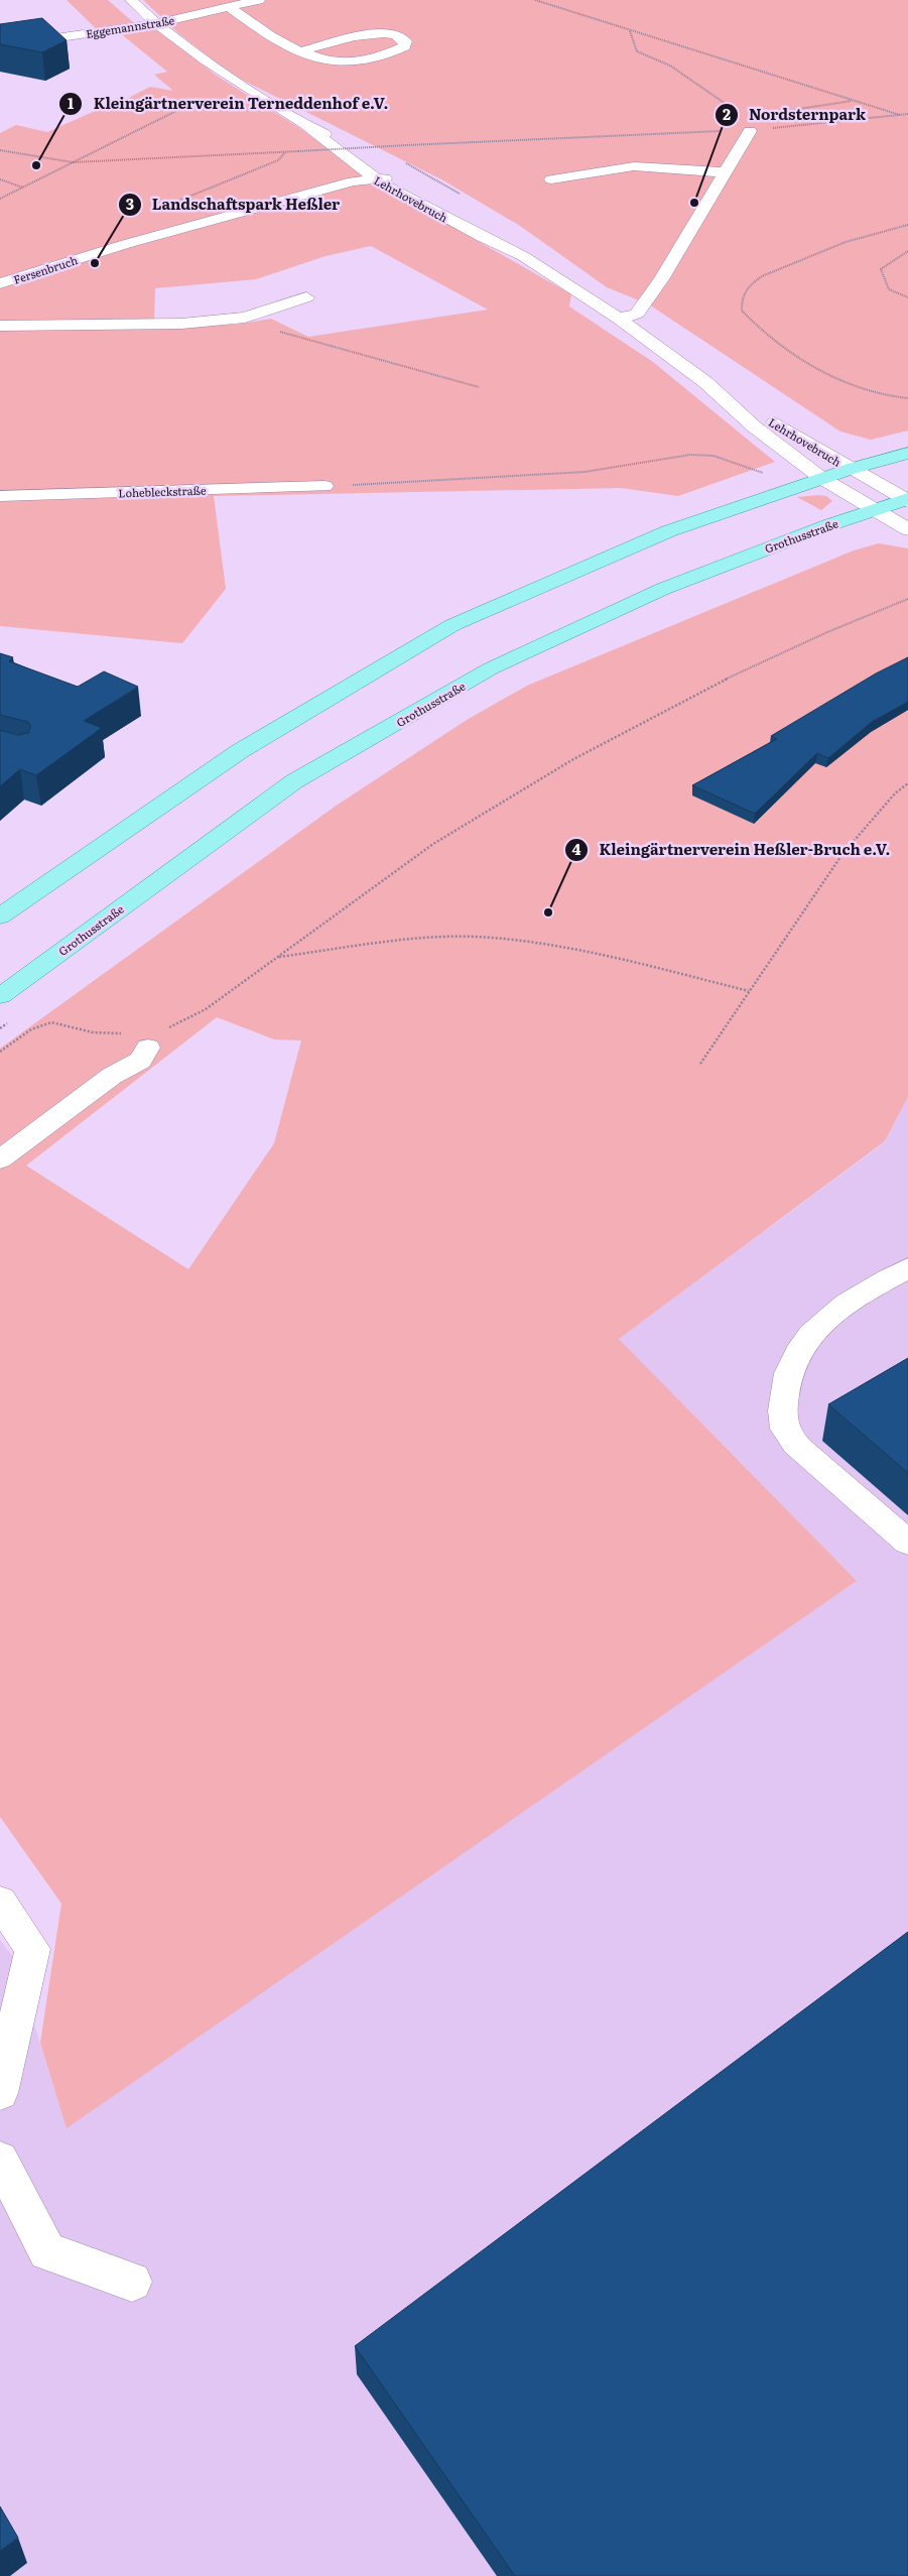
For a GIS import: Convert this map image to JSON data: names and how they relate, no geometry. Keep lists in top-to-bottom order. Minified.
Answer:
{"streets":{"main road":["Grothusstraße"],"street":["Eggemannstraße","Lehrhovebruch","Fersenbruch","Lohebleckstraße"]},"crossings":[["Eggemannstraße","Lehrhovebruch"],["Lehrhovebruch","Fersenbruch"],["Lehrhovebruch","Grothusstraße"]],"places":["Kleingärtnerverein Terneddenhof e.V.","Nordsternpark","Landschaftspark Heßler","Kleingärtnerverein Heßler-Bruch e.V."]}
